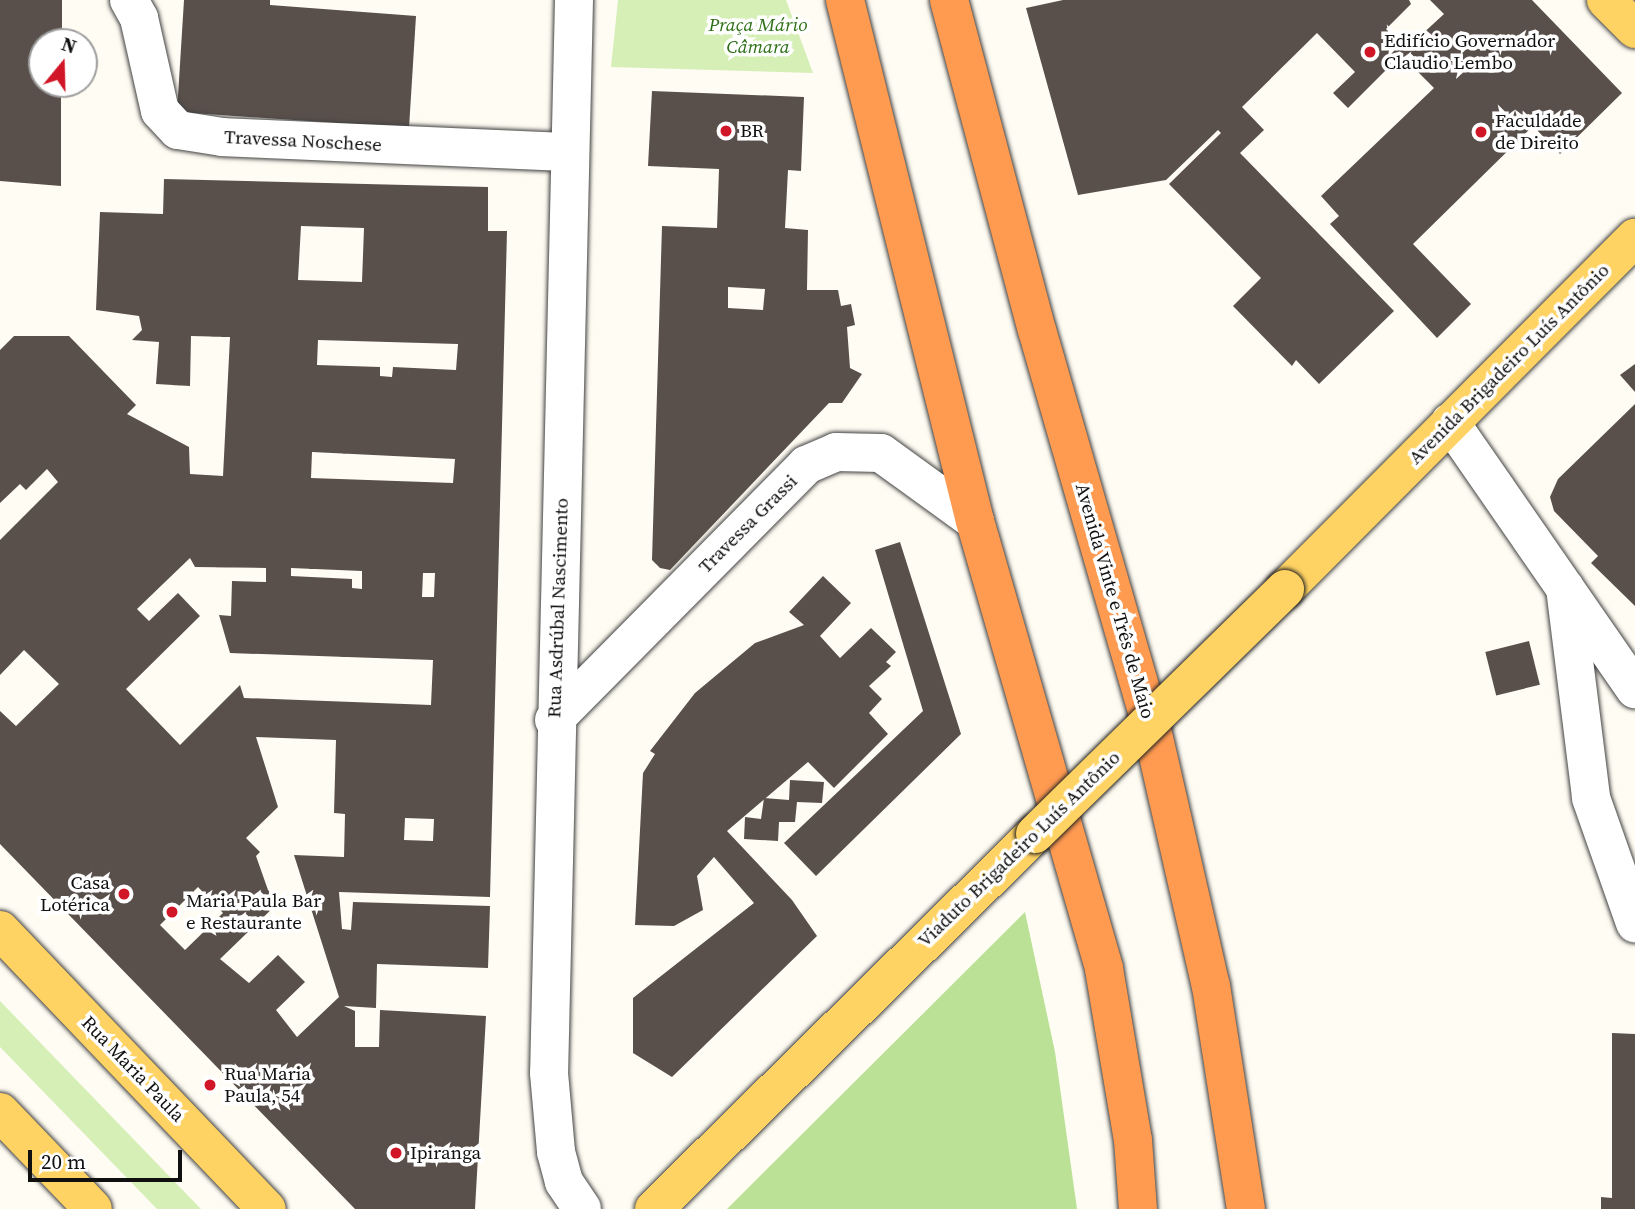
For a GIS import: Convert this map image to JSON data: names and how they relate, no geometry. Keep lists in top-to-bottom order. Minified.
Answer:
{"streets":{"highway":["Avenida Vinte e Três de Maio"],"main road":["Avenida Brigadeiro Luís Antônio","Viaduto Brigadeiro Luís Antônio","Rua Maria Paula"],"street":["Travessa Noschese","Travessa Grassi","Rua Asdrúbal Nascimento"]},"crossings":[["Travessa Noschese","Rua Asdrúbal Nascimento"],["Avenida Brigadeiro Luís Antônio","Viaduto Brigadeiro Luís Antônio"],["Travessa Grassi","Rua Asdrúbal Nascimento"]],"parks":["Praça Mário Câmara"],"places":["Edifício Governador Claudio Lembo","BR","Faculdade de Direito","Casa Lotérica","Maria Paula Bar e Restaurante","Rua Maria Paula, 54","Ipiranga"],"scale_bar":"20 m","north":"top"}
